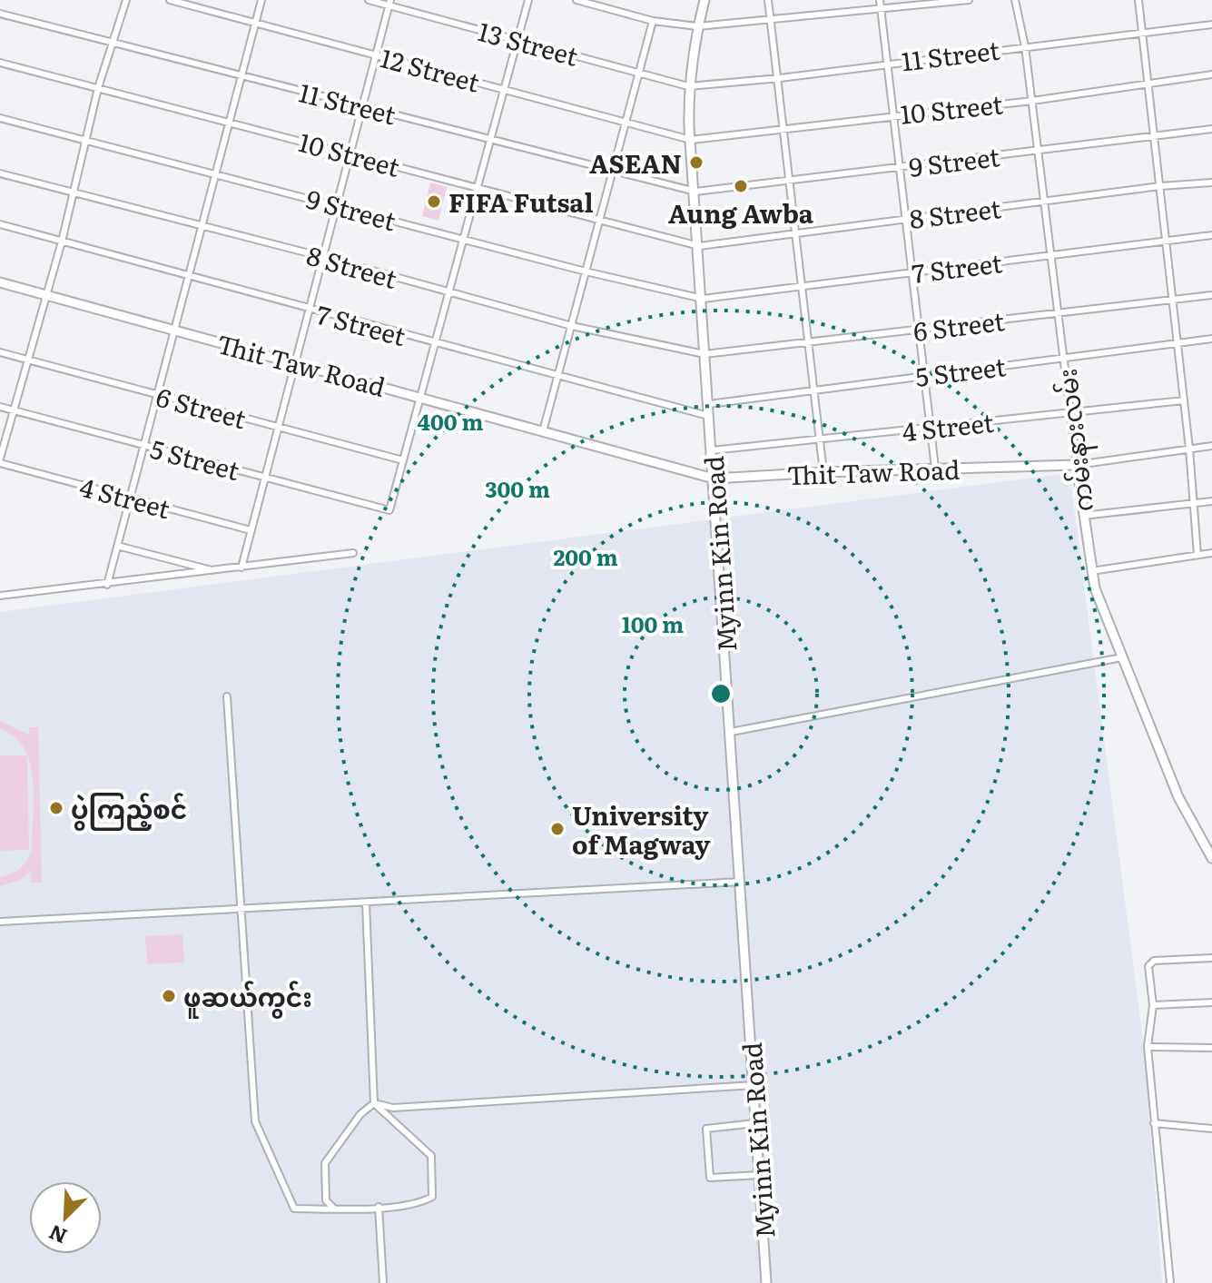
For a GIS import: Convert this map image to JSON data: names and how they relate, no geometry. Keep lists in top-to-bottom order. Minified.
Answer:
{"streets":{"street":["13 Street","11 Street","12 Street","10 Street","9 Street","8 Street","7 Street","6 Street","Thit Taw Road","5 Street","4 Street","ကမ်းနားလမ်း","Myinn Kin Road"]},"crossings":[["13 Street","11 Street"],["11 Street","9 Street"],["11 Street","ကမ်းနားလမ်း"],["12 Street","10 Street"],["10 Street","8 Street"],["10 Street","ကမ်းနားလမ်း"],["9 Street","7 Street"],["9 Street","ကမ်းနားလမ်း"],["8 Street","6 Street"],["8 Street","ကမ်းနားလမ်း"],["7 Street","ကမ်းနားလမ်း"],["7 Street","Myinn Kin Road"],["6 Street","5 Street"],["6 Street","ကမ်းနားလမ်း"],["Thit Taw Road","ကမ်းနားလမ်း"],["Thit Taw Road","Myinn Kin Road"],["5 Street","ကမ်းနားလမ်း"],["4 Street","ကမ်းနားလမ်း"],["4 Street","Myinn Kin Road"]],"places":["ASEAN","Aung Awba","FIFA Futsal","ပွဲကြည့်စင်","University of Magway","ဖူဆယ်ကွင်း"],"north":"bottom left","rings":["400 m","300 m","200 m","100 m"]}
